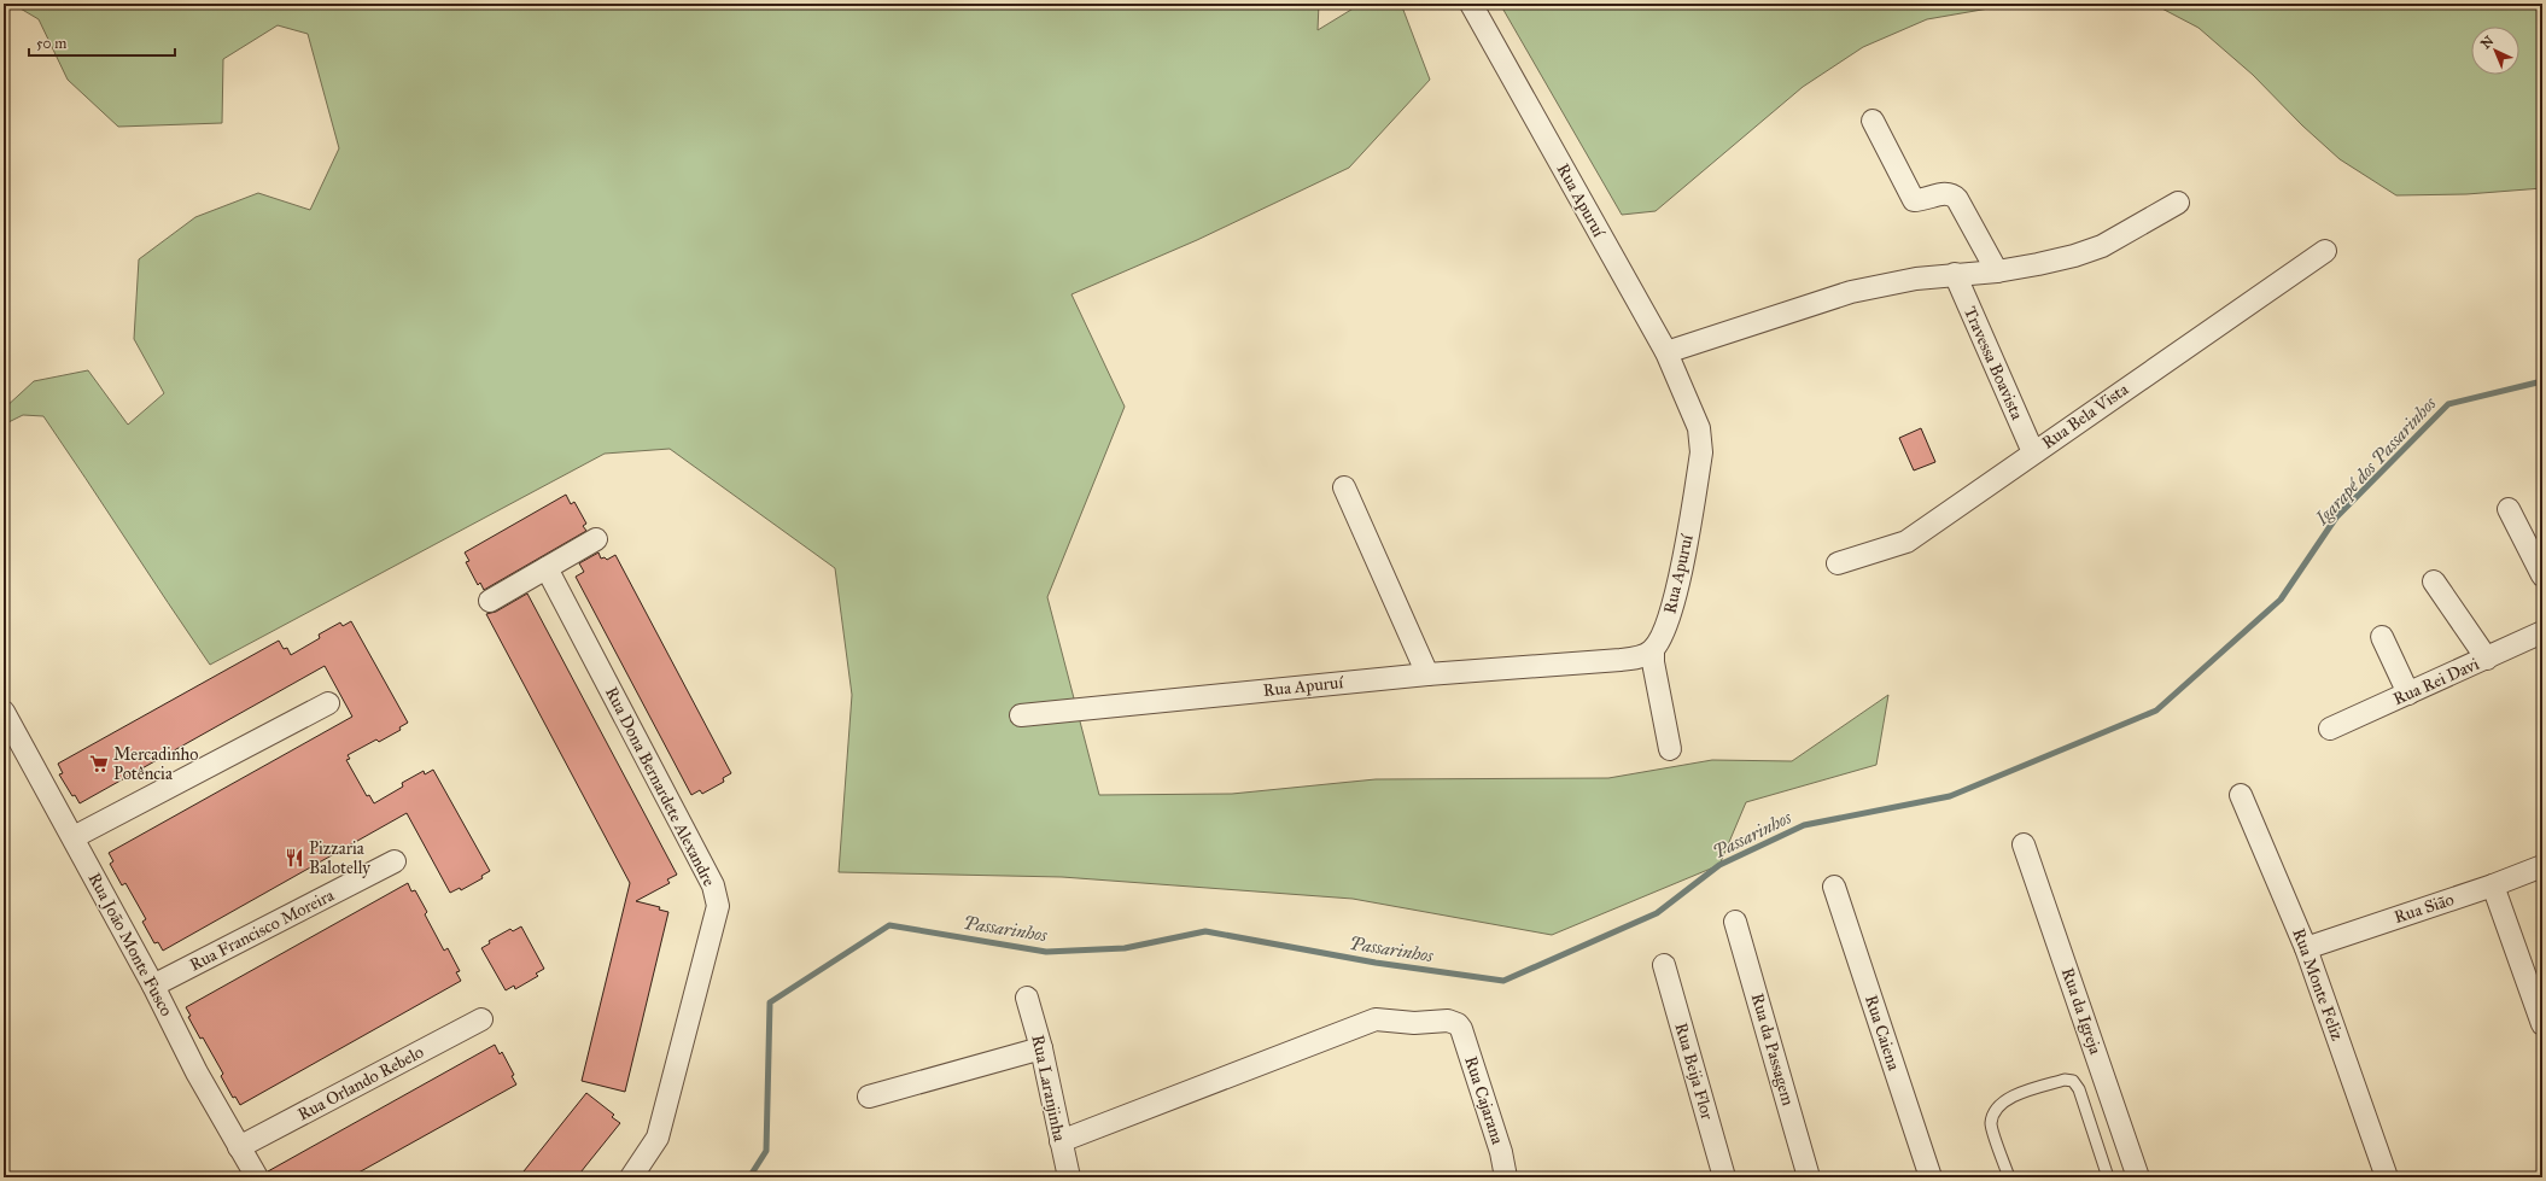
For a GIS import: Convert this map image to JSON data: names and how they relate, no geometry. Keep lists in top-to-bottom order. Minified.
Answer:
{"streets":{"street":["Rua Apuruí","Travessa Boavista","Rua Bela Vista","Rua Rei Davi","Rua Dona Bernardete Alexandre","Rua Sião","Rua Francisco Moreira","Rua João Monte Fusco","Rua Monte Feliz","Rua da Igreja","Rua Caiena","Rua da Passagem","Rua Beija Flor","Rua Orlando Rebelo","Rua Laranjinha","Rua Cajarana"]},"crossings":[["Travessa Boavista","Rua Bela Vista"],["Rua Sião","Rua Monte Feliz"],["Rua Francisco Moreira","Rua João Monte Fusco"],["Rua João Monte Fusco","Rua Orlando Rebelo"],["Rua Laranjinha","Rua Cajarana"]],"water":["Igarapé dos Passarinhos","Passarinhos"],"places":{"supermarket":["Mercadinho Potência"],"restaurant":["Pizzaria Balotelly"]},"scale_bar":"50 m","north":"top left"}
